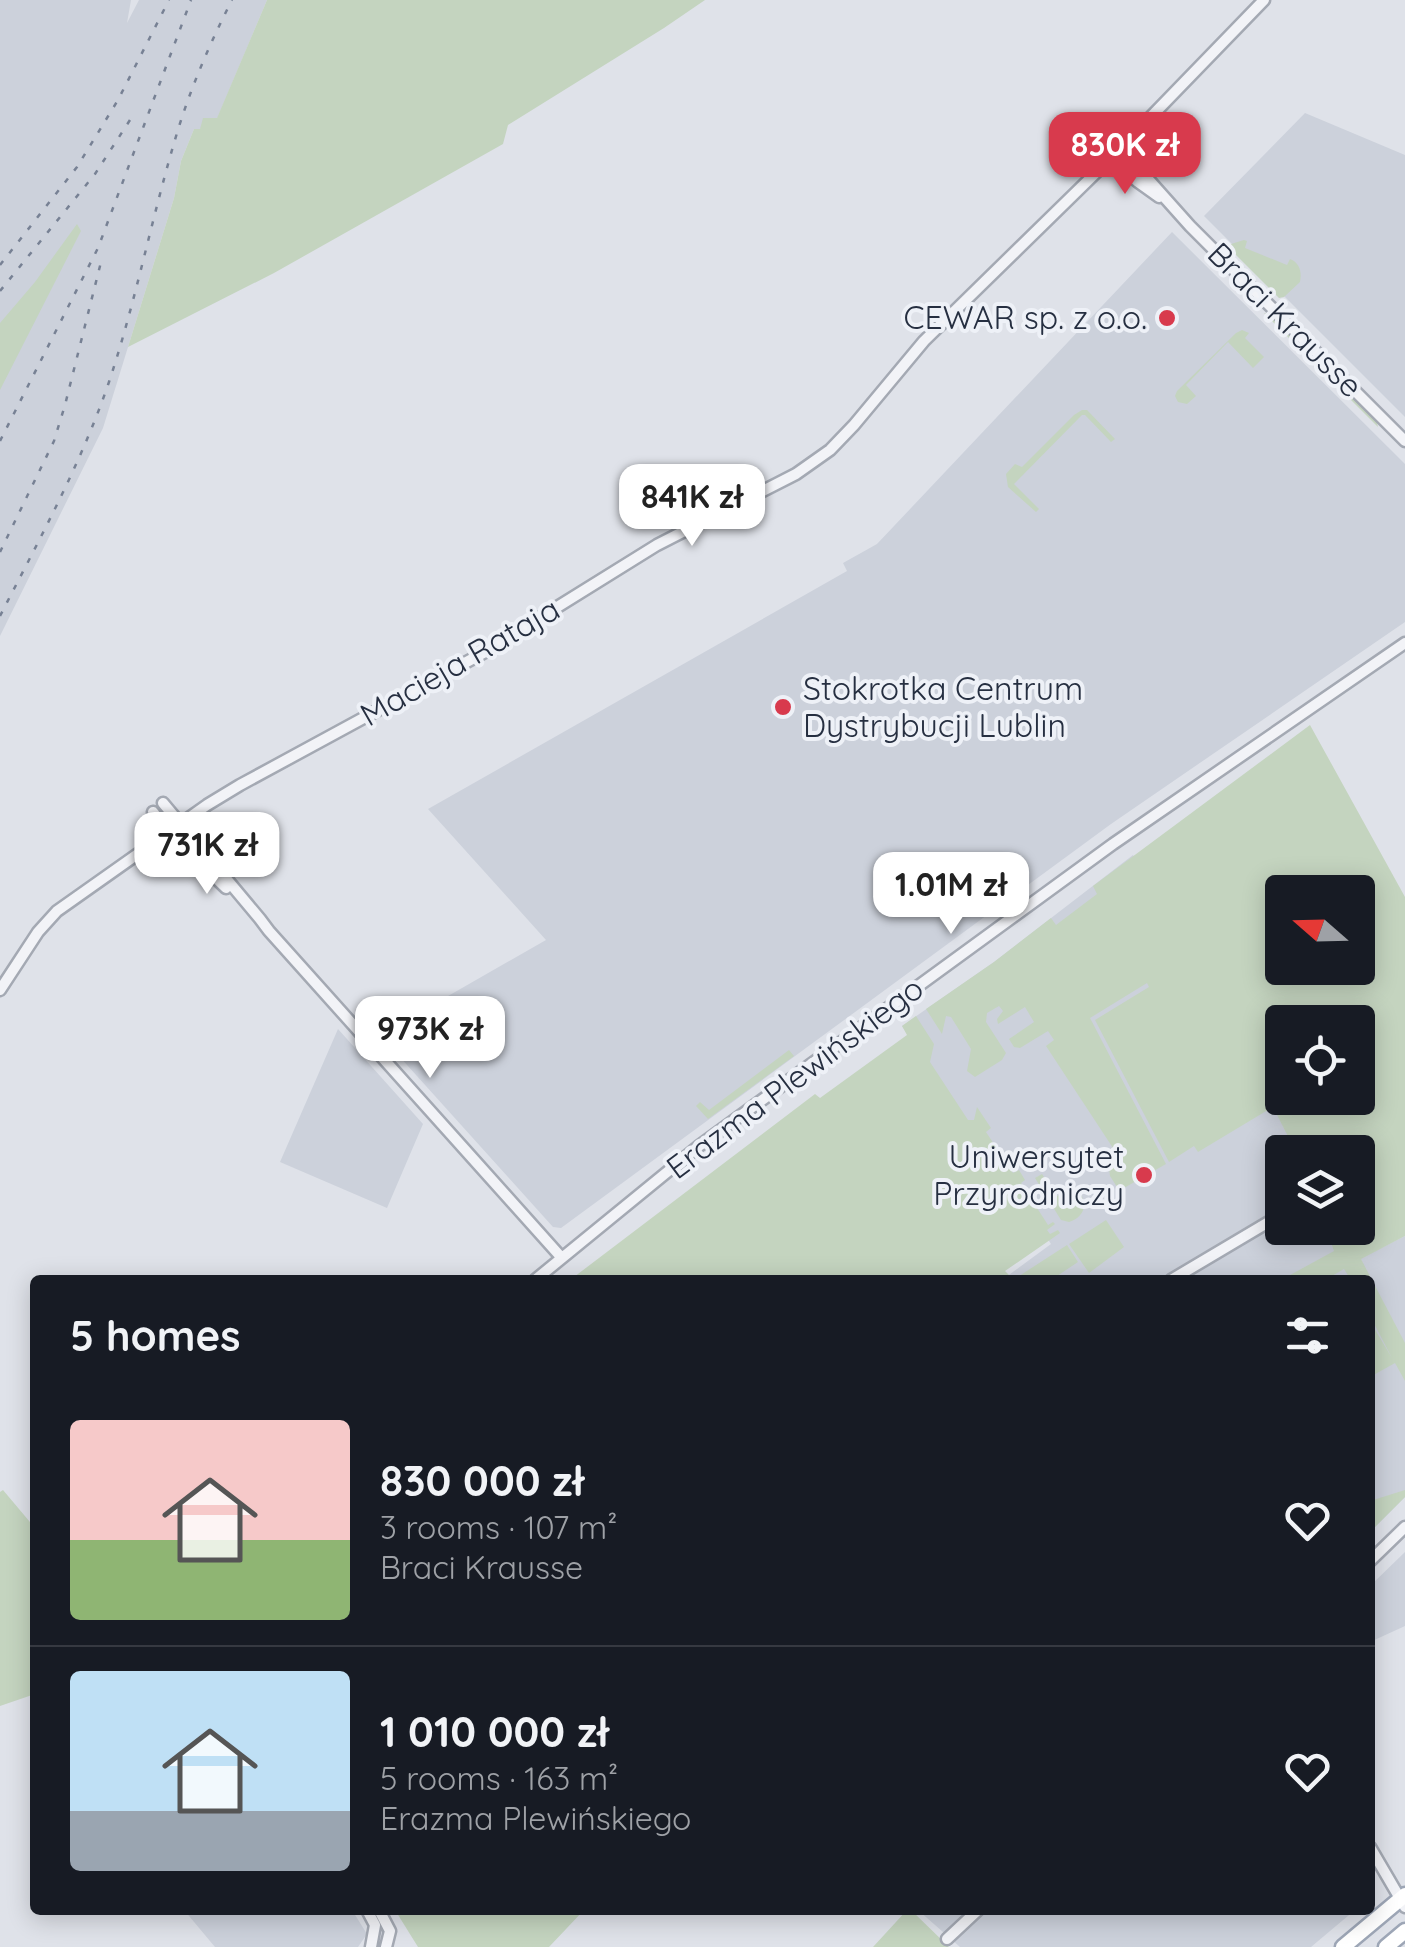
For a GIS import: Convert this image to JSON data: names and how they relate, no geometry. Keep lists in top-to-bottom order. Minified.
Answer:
{"streets":{"street":["Braci Krausse","Macieja Rataja","Erazma Plewińskiego"]},"crossings":[["Braci Krausse","Macieja Rataja"]],"places":["CEWAR sp. z o.o.","Stokrotka Centrum Dystrybucji Lublin","Uniwersytet Przyrodniczy"],"north":"left","page":{"price":["830K zł","841K zł","731K zł","1.01M zł","973K zł"],"heading":"5 homes","list":[{"name":"830 000 zł","note":"3 rooms · 107 m² · Braci Krausse"},{"name":"1 010 000 zł","note":"5 rooms · 163 m² · Erazma Plewińskiego"}]}}
